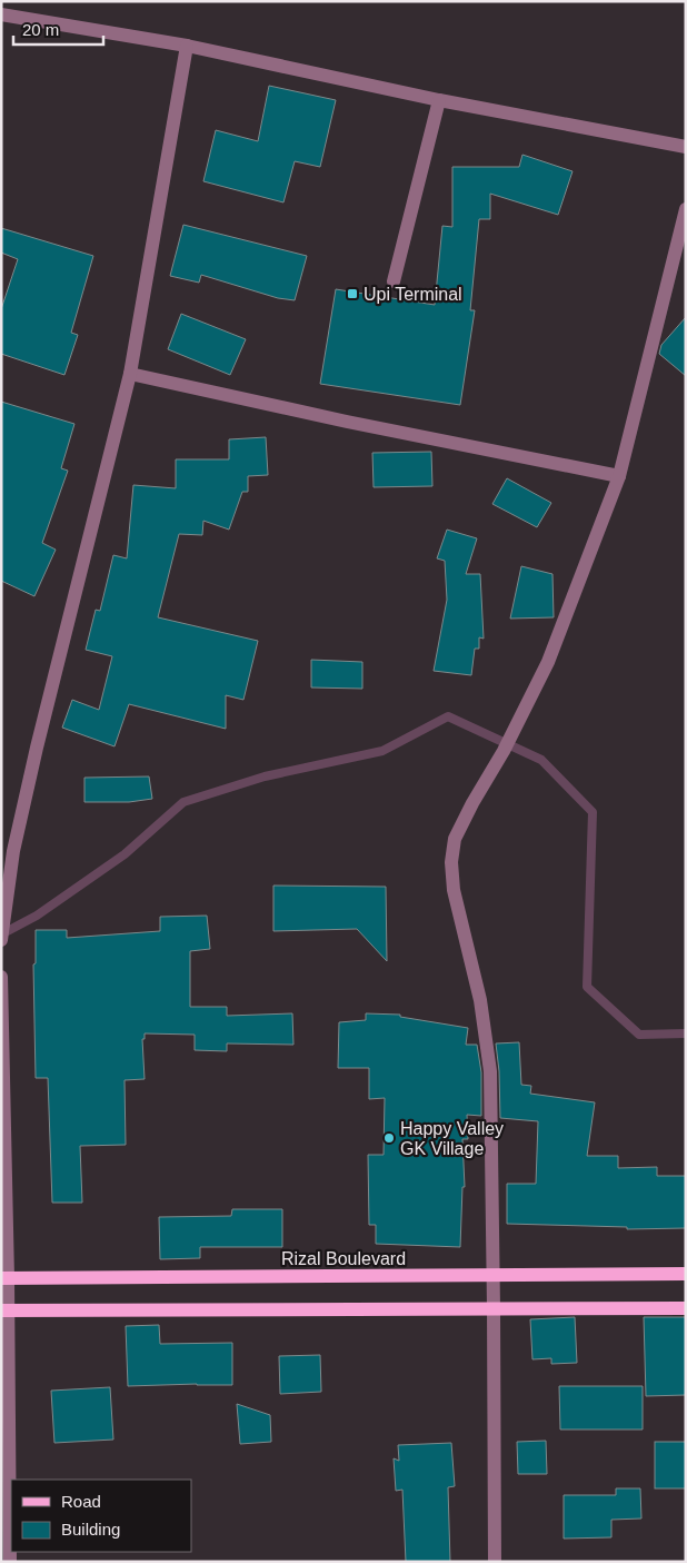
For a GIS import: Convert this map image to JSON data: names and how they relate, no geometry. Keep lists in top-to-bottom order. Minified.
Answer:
{"streets":{"main road":["Rizal Boulevard"]},"places":{"transit":["Upi Terminal"],"other":["Happy Valley GK Village"]},"legend":["Road","Building"],"scale_bar":"20 m"}
